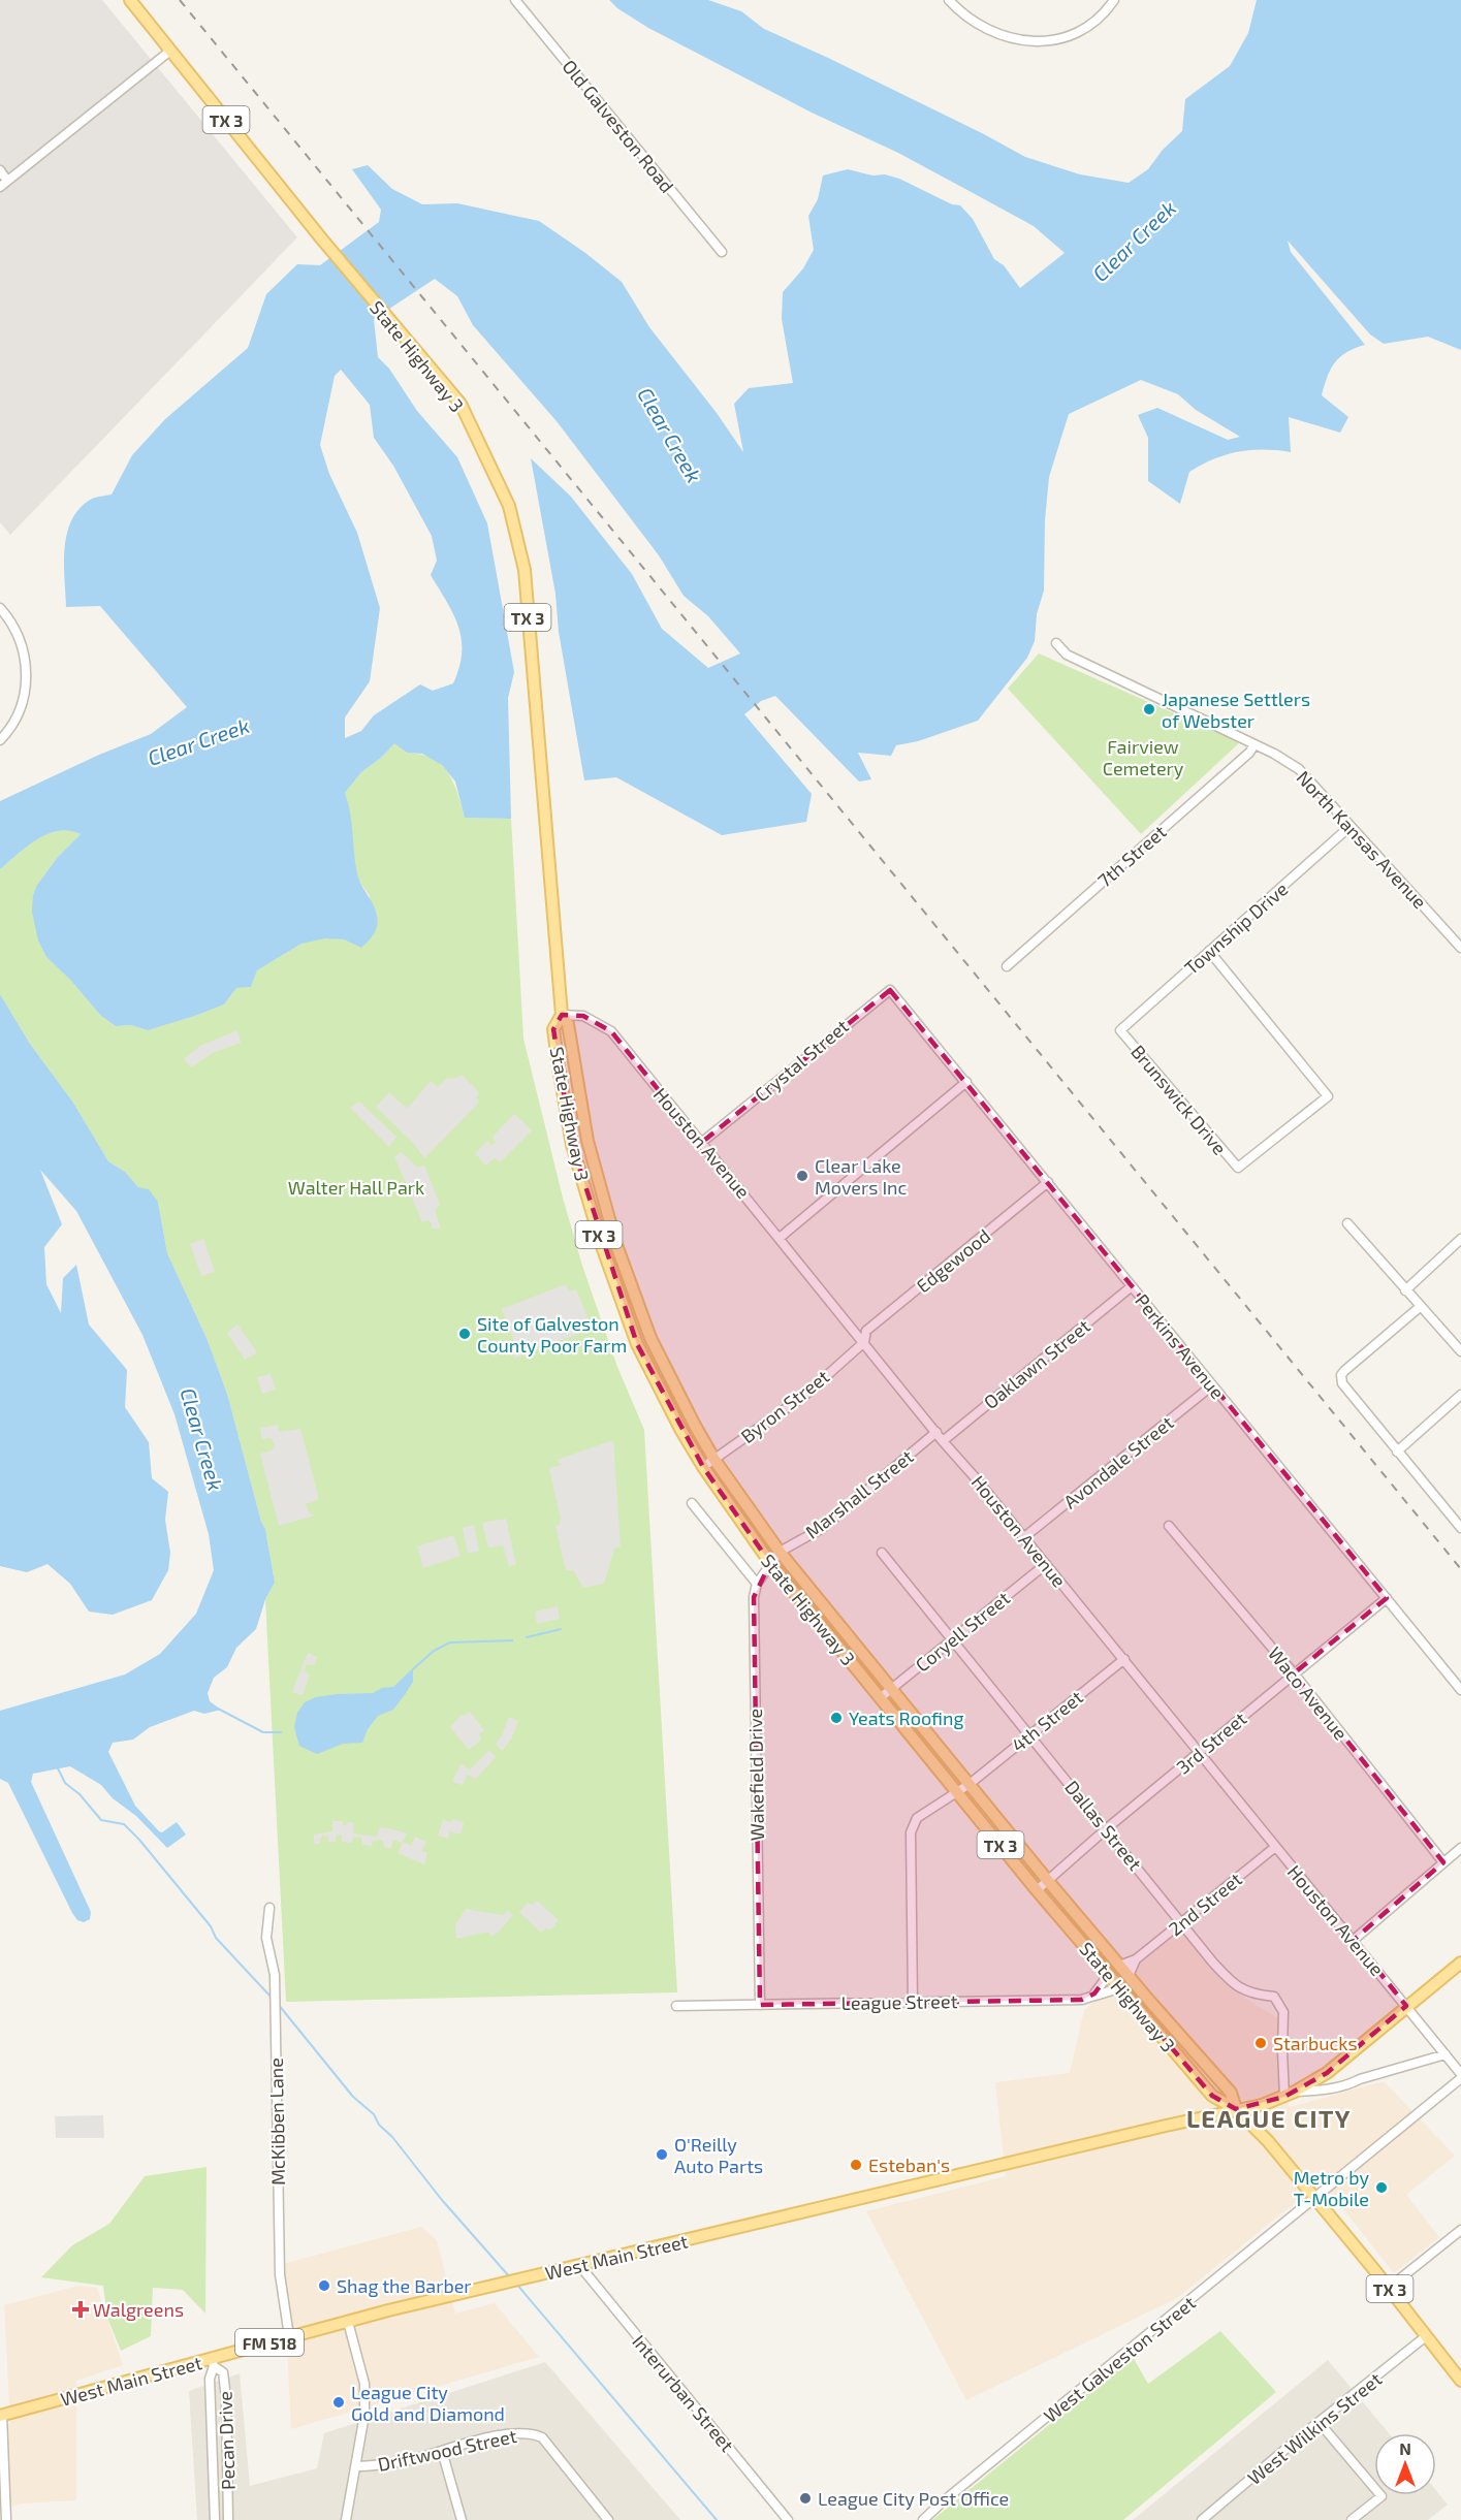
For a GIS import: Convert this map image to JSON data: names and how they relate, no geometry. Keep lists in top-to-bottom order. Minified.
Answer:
{"streets":{"main road":["TX 3","State Highway 3","West Main Street","FM 518"],"street":["Old Galveston Road","North Kansas Avenue","7th Street","Township Drive","Crystal Street","Brunswick Drive","Houston Avenue","Edgewood","Perkins Avenue","Oaklawn Street","Byron Street","Avondale Street","Marshall Street","Coryell Street","Waco Avenue","4th Street","3rd Street","Wakefield Drive","Dallas Street","2nd Street","League Street","McKibben Lane","West Galveston Street","Interurban Street","West Wilkins Street","Pecan Drive","Driftwood Street"]},"crossings":[["TX 3","State Highway 3"],["State Highway 3","Houston Avenue"],["State Highway 3","Byron Street"],["State Highway 3","Marshall Street"],["State Highway 3","Coryell Street"],["State Highway 3","4th Street"],["State Highway 3","3rd Street"],["State Highway 3","Wakefield Drive"],["State Highway 3","2nd Street"],["State Highway 3","League Street"],["State Highway 3","West Main Street"],["State Highway 3","FM 518"],["State Highway 3","West Galveston Street"],["State Highway 3","West Wilkins Street"],["North Kansas Avenue","7th Street"],["North Kansas Avenue","Township Drive"],["Township Drive","Brunswick Drive"],["Crystal Street","Houston Avenue"],["Crystal Street","Perkins Avenue"],["Houston Avenue","Edgewood"],["Houston Avenue","Oaklawn Street"],["Houston Avenue","Byron Street"],["Houston Avenue","Avondale Street"],["Houston Avenue","Marshall Street"],["Houston Avenue","Coryell Street"],["Houston Avenue","4th Street"],["Houston Avenue","3rd Street"],["Houston Avenue","2nd Street"],["Houston Avenue","FM 518"],["Houston Avenue","West Galveston Street"],["Edgewood","Perkins Avenue"],["Edgewood","Byron Street"],["Perkins Avenue","Oaklawn Street"],["Perkins Avenue","Avondale Street"],["Perkins Avenue","3rd Street"],["Marshall Street","Wakefield Drive"],["Coryell Street","Dallas Street"],["Waco Avenue","3rd Street"],["4th Street","Dallas Street"],["4th Street","League Street"],["3rd Street","Dallas Street"],["Wakefield Drive","League Street"],["Dallas Street","2nd Street"],["Dallas Street","FM 518"],["McKibben Lane","West Main Street"],["West Main Street","FM 518"],["West Main Street","Interurban Street"],["West Main Street","Pecan Drive"]],"districts":["LEAGUE CITY"],"water":["Clear Creek"],"parks":["Fairview Cemetery","Walter Hall Park"],"places":{"other":["Japanese Settlers of Webster","Clear Lake Movers Inc","Site of Galveston County Poor Farm","Yeats Roofing","Starbucks","O'Reilly Auto Parts","Esteban's","Metro by T-Mobile","Shag the Barber","League City Gold and Diamond","League City Post Office"],"health":["Walgreens"]},"north":"top"}
